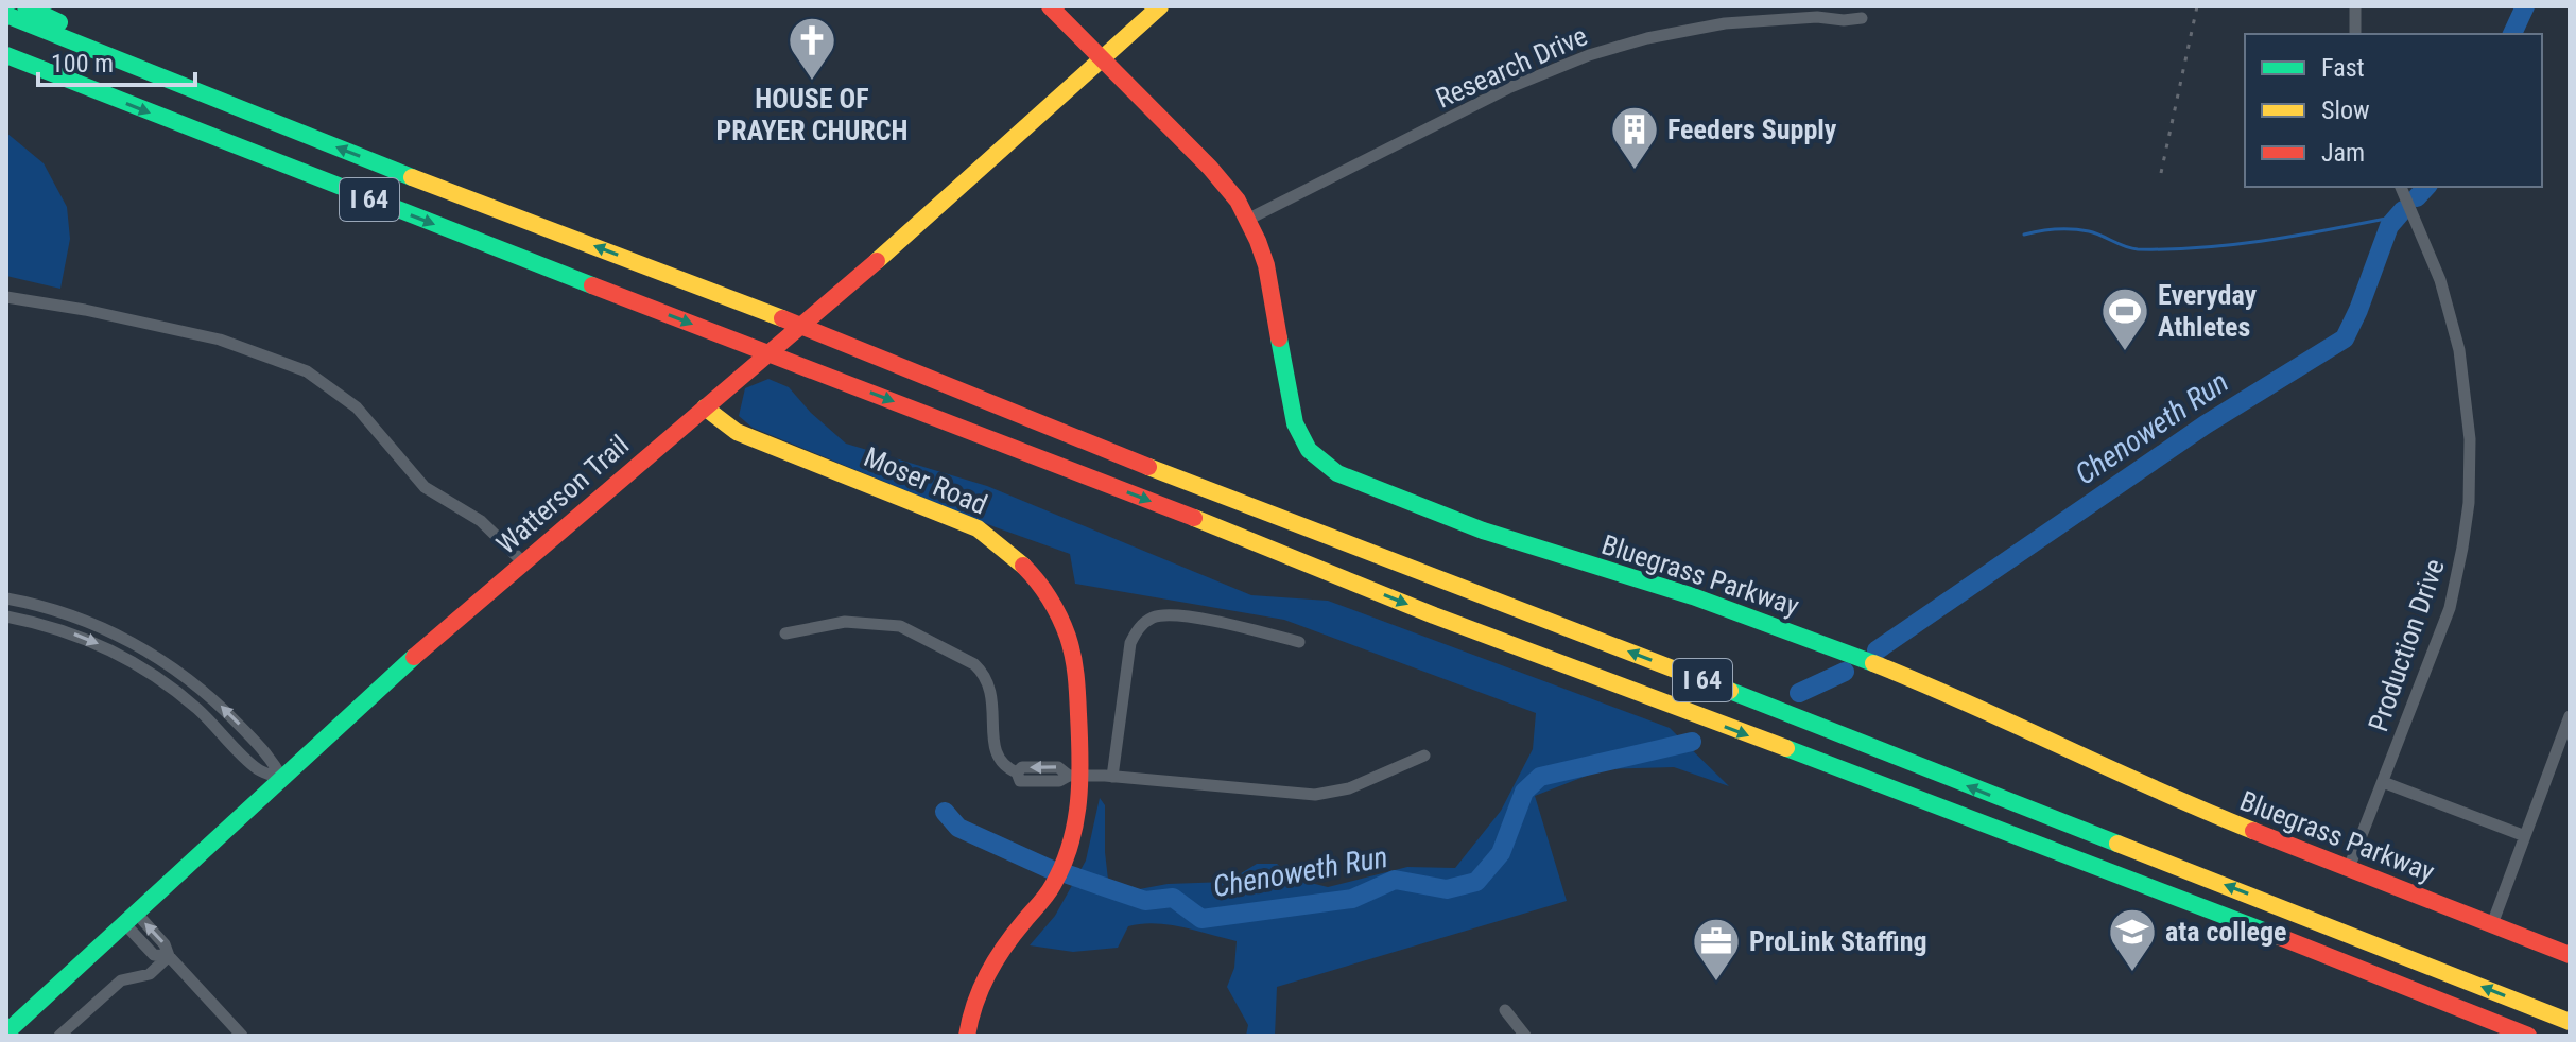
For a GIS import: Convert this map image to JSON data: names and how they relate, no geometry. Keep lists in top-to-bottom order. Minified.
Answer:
{"streets":{"main road":["I 64","Moser Road","Watterson Trail","Bluegrass Parkway"],"street":["Research Drive","Production Drive"]},"crossings":[["Research Drive","Bluegrass Parkway"],["Moser Road","Watterson Trail"],["Watterson Trail","Bluegrass Parkway"],["Bluegrass Parkway","Production Drive"]],"water":["Chenoweth Run"],"places":{"church":["HOUSE OF PRAYER CHURCH"],"building":["Feeders Supply"],"sports":["Everyday Athletes"],"school or university":["ata college"],"office":["ProLink Staffing"]},"legend":["Fast","Slow","Jam"],"scale_bar":"100 m"}
